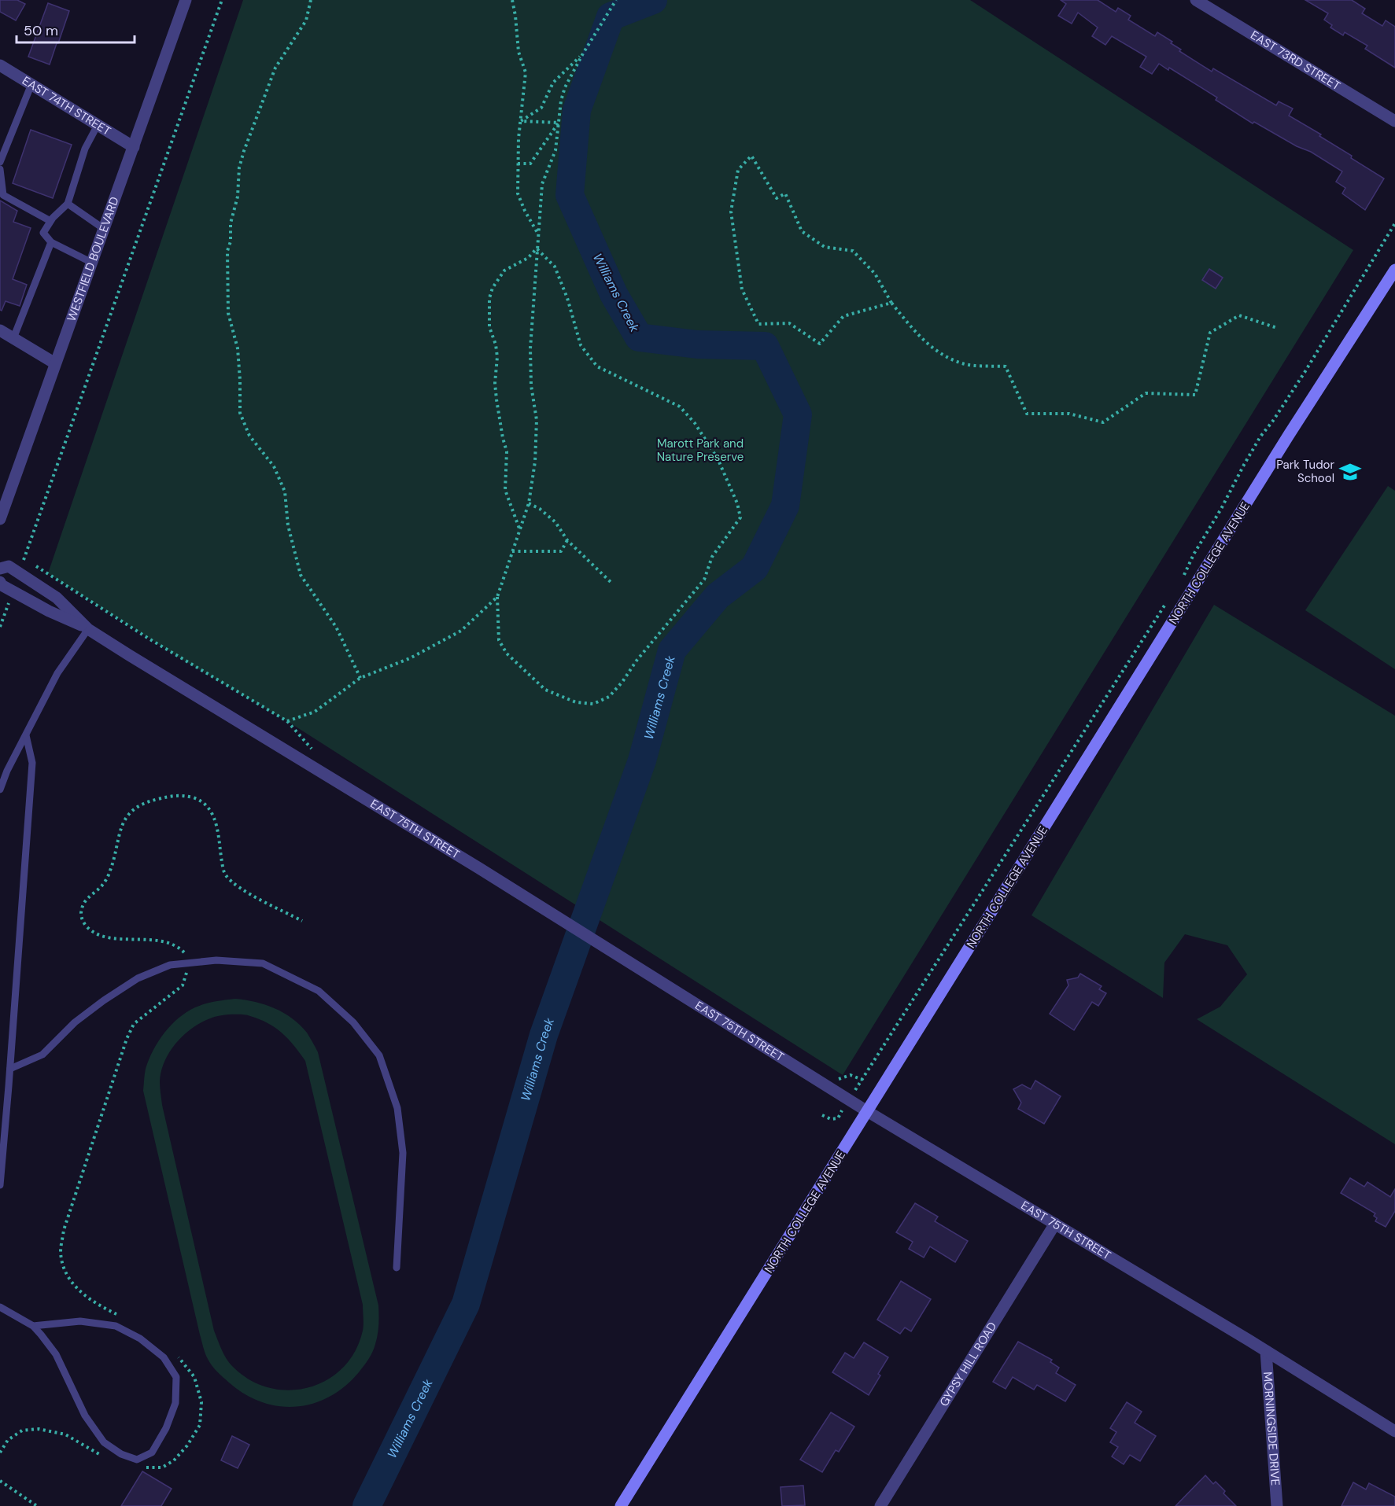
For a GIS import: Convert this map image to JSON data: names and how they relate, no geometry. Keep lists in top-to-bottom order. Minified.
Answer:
{"streets":{"main road":["NORTH COLLEGE AVENUE"],"street":["EAST 73RD STREET","EAST 74TH STREET","WESTFIELD BOULEVARD","EAST 75TH STREET","GYPSY HILL ROAD","MORNINGSIDE DRIVE"]},"crossings":[["EAST 74TH STREET","WESTFIELD BOULEVARD"],["NORTH COLLEGE AVENUE","EAST 75TH STREET"],["EAST 75TH STREET","GYPSY HILL ROAD"],["EAST 75TH STREET","MORNINGSIDE DRIVE"]],"water":["Williams Creek"],"parks":["Marott Park and Nature Preserve"],"places":{"school or university":["Park Tudor School"]},"scale_bar":"50 m"}
